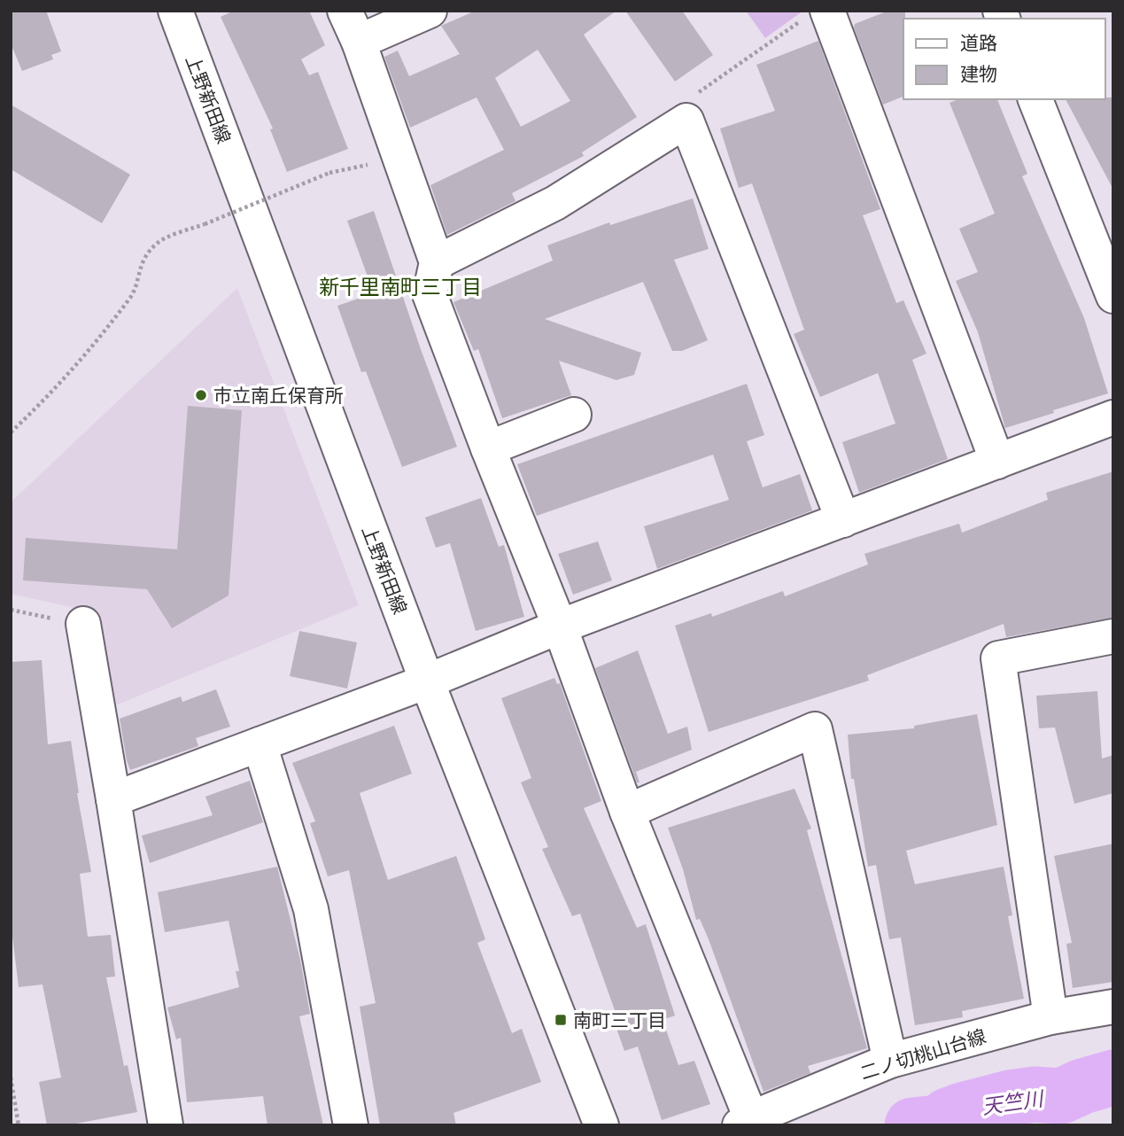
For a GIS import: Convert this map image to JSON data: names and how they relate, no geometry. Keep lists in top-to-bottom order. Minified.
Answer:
{"streets":{"street":["上野新田線","二ノ切桃山台線"]},"districts":["新千里南町三丁目"],"water":["天竺川"],"places":{"other":["市立南丘保育所"],"transit":["南町三丁目"]},"legend":["道路","建物"]}
